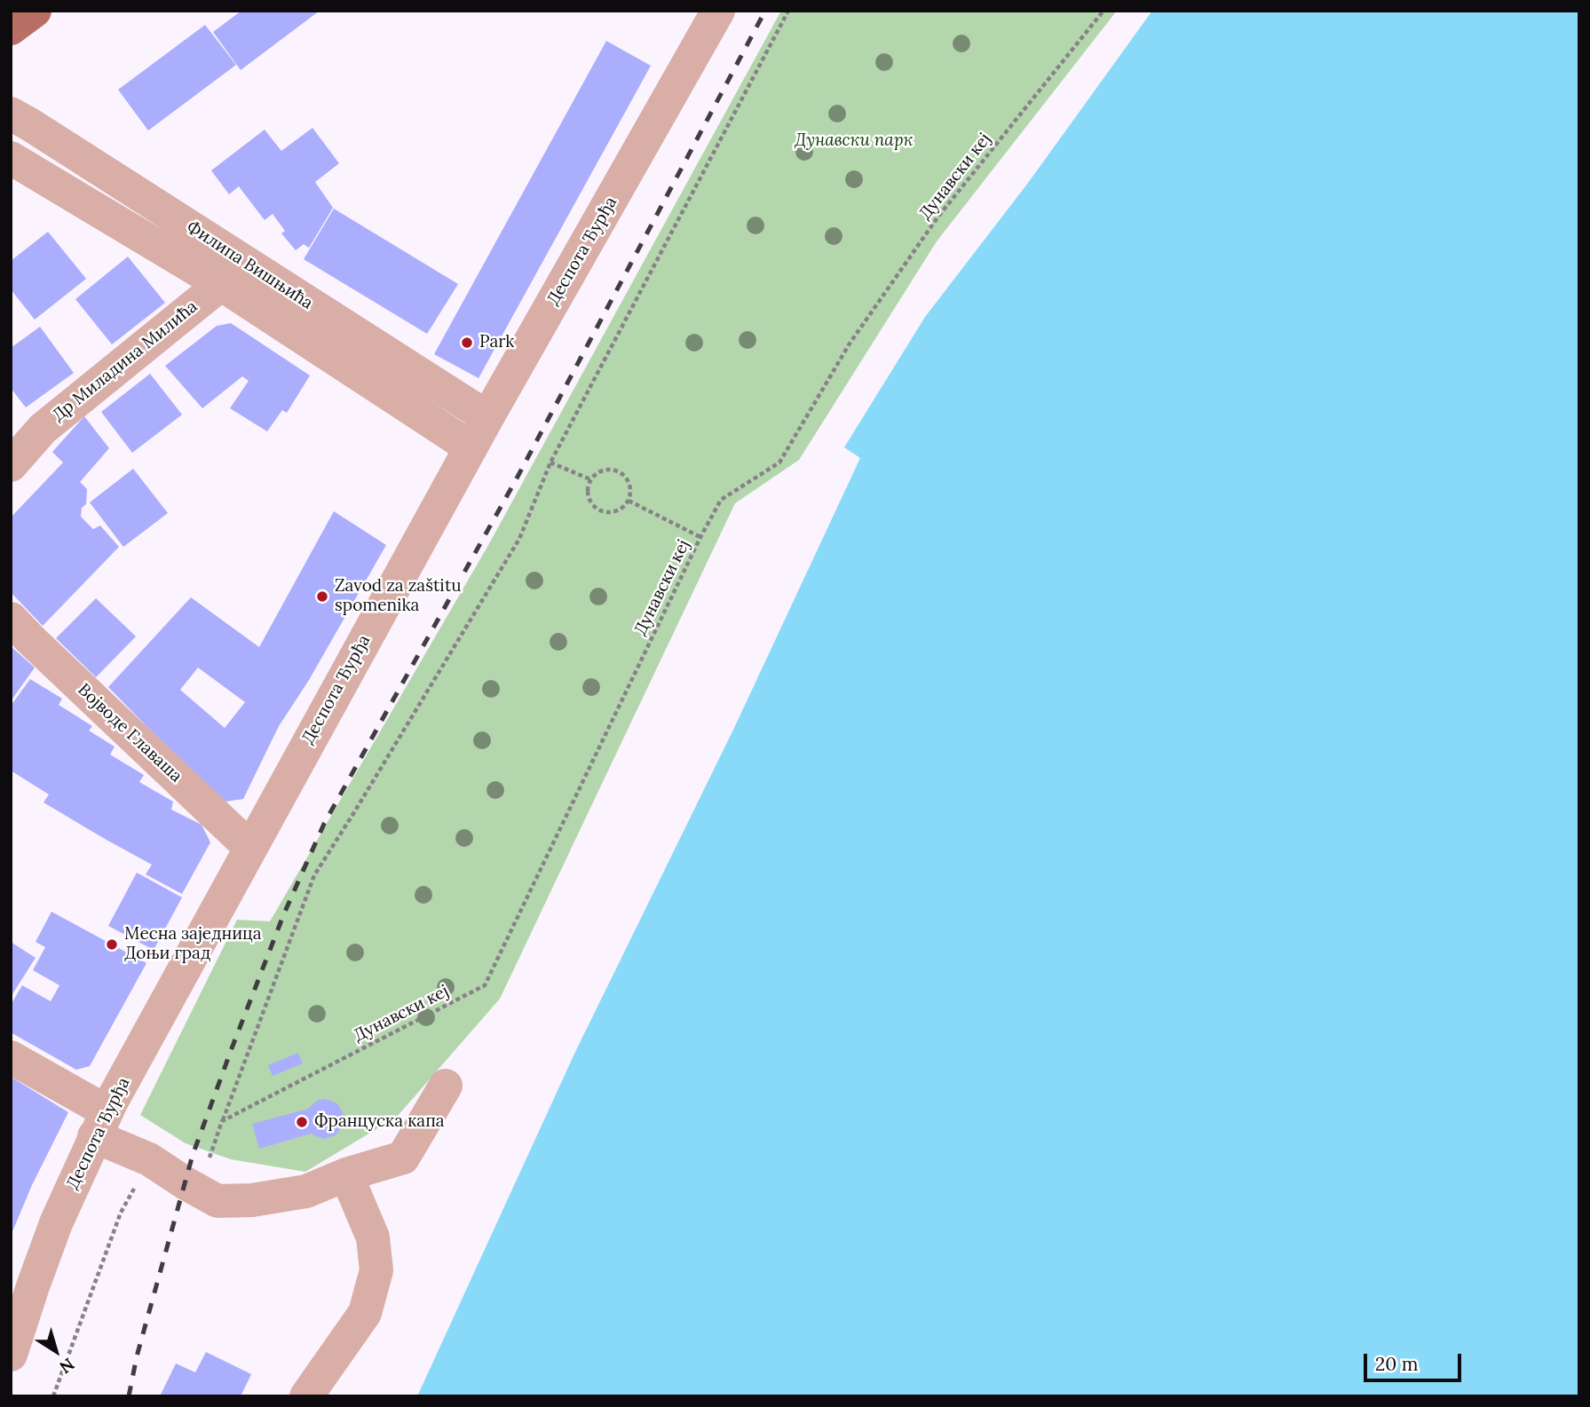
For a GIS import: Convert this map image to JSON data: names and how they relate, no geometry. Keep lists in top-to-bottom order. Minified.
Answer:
{"streets":{"street":["Деспота Ђурђа","Филипа Вишњића","Др Миладина Милића","Војводе Главаша"],"path":["Дунавски кеј"]},"crossings":[["Деспота Ђурђа","Филипа Вишњића"],["Деспота Ђурђа","Војводе Главаша"],["Филипа Вишњића","Др Миладина Милића"]],"parks":["Дунавски парк"],"places":["Park","Zavod za zaštitu spomenika","Месна заједница Доњи град","Француска капа"],"scale_bar":"20 m","north":"bottom right"}
